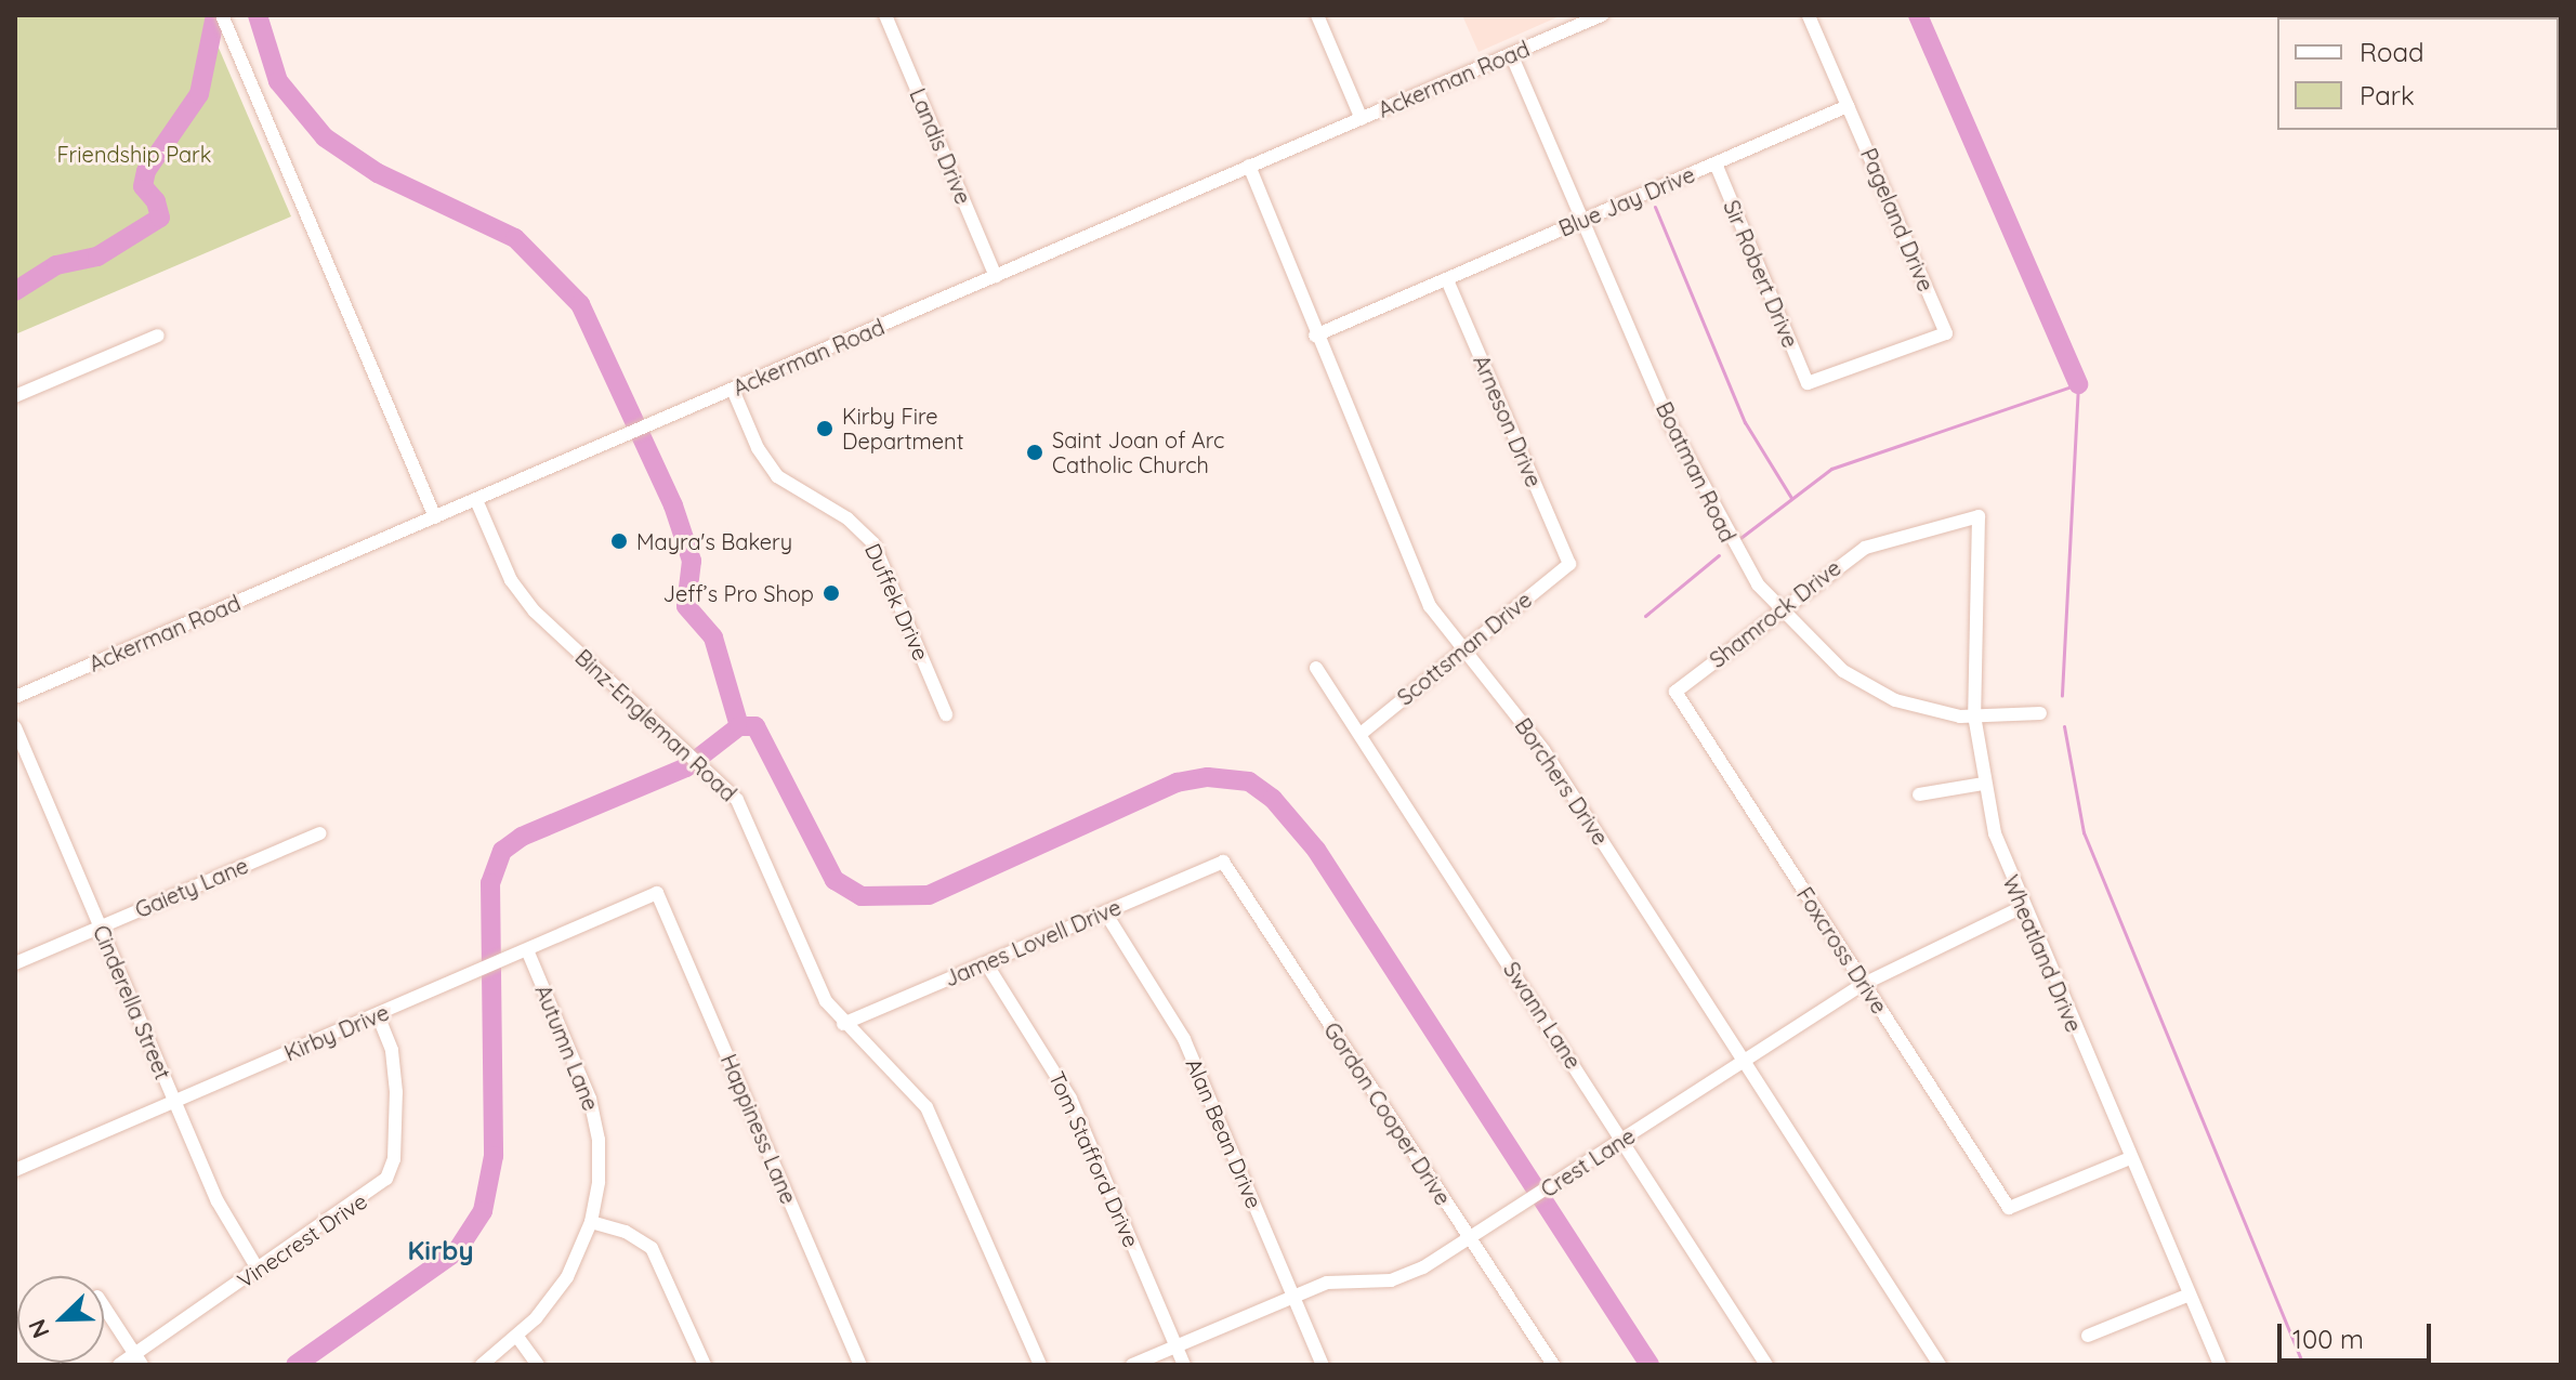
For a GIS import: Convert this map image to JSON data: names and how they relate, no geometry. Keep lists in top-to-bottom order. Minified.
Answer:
{"streets":{"street":["Ackerman Road","Landis Drive","Blue Jay Drive","Pageland Drive","Sir Robert Drive","Arneson Drive","Boatman Road","Duffek Drive","Shamrock Drive","Scottsman Drive","Binz-Engleman Road","Borchers Drive","Gaiety Lane","James Lovell Drive","Foxcross Drive","Wheatland Drive","Cinderella Street","Swann Lane","Kirby Drive","Autumn Lane","Gordon Cooper Drive","Happiness Lane","Alan Bean Drive","Tom Stafford Drive","Crest Lane","Vinecrest Drive"]},"crossings":[["Ackerman Road","Landis Drive"],["Ackerman Road","Boatman Road"],["Ackerman Road","Duffek Drive"],["Ackerman Road","Binz-Engleman Road"],["Ackerman Road","Borchers Drive"],["Blue Jay Drive","Pageland Drive"],["Blue Jay Drive","Sir Robert Drive"],["Blue Jay Drive","Arneson Drive"],["Blue Jay Drive","Boatman Road"],["Blue Jay Drive","Borchers Drive"],["Pageland Drive","Sir Robert Drive"],["Arneson Drive","Scottsman Drive"],["Boatman Road","Shamrock Drive"],["Boatman Road","Wheatland Drive"],["Shamrock Drive","Foxcross Drive"],["Shamrock Drive","Wheatland Drive"],["Scottsman Drive","Borchers Drive"],["Scottsman Drive","Swann Lane"],["Binz-Engleman Road","James Lovell Drive"],["Borchers Drive","Crest Lane"],["Gaiety Lane","Cinderella Street"],["James Lovell Drive","Gordon Cooper Drive"],["James Lovell Drive","Alan Bean Drive"],["James Lovell Drive","Tom Stafford Drive"],["Foxcross Drive","Wheatland Drive"],["Foxcross Drive","Crest Lane"],["Wheatland Drive","Crest Lane"],["Cinderella Street","Kirby Drive"],["Cinderella Street","Vinecrest Drive"],["Swann Lane","Crest Lane"],["Kirby Drive","Autumn Lane"],["Kirby Drive","Happiness Lane"],["Kirby Drive","Vinecrest Drive"],["Gordon Cooper Drive","Crest Lane"],["Alan Bean Drive","Crest Lane"],["Tom Stafford Drive","Crest Lane"]],"districts":["Kirby"],"parks":["Friendship Park"],"places":["Kirby Fire Department","Saint Joan of Arc Catholic Church","Mayra's Bakery","Jeff’s Pro Shop"],"legend":["Road","Park"],"scale_bar":"100 m","north":"bottom left"}
